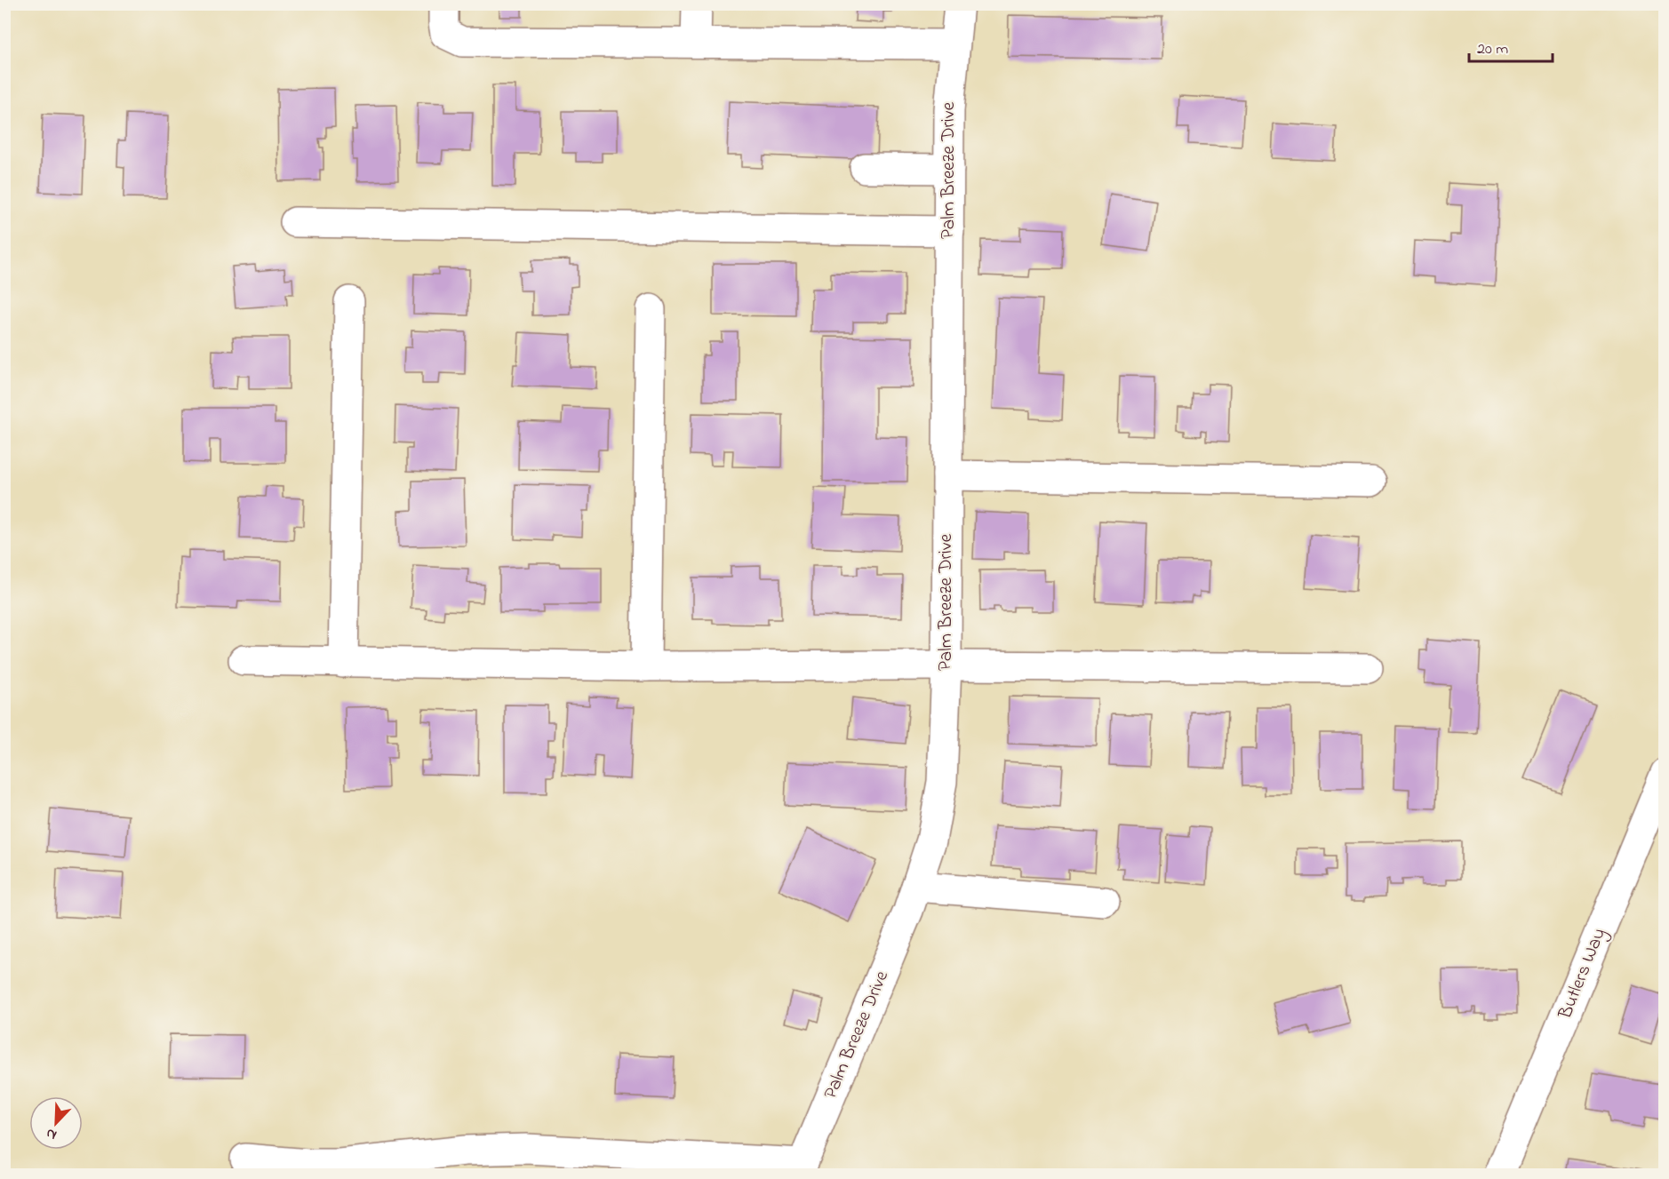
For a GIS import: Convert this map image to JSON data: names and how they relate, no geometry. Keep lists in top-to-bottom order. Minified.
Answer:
{"streets":{"street":["Palm Breeze Drive","Butlers Way"]},"scale_bar":"20 m","north":"bottom left"}
